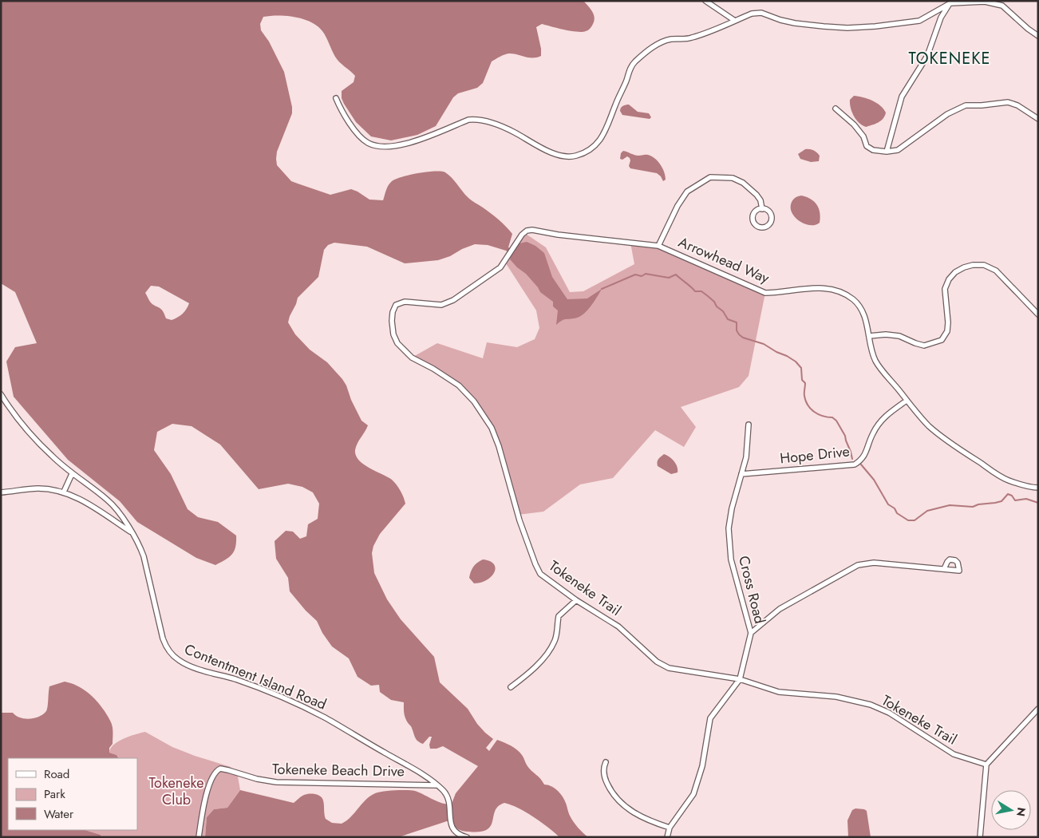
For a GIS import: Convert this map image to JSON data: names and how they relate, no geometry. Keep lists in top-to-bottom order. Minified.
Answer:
{"streets":{"street":["Arrowhead Way","Hope Drive","Tokeneke Trail","Cross Road","Contentment Island Road","Tokeneke Beach Drive"]},"crossings":[["Arrowhead Way","Hope Drive"],["Arrowhead Way","Tokeneke Trail"],["Hope Drive","Cross Road"],["Tokeneke Trail","Cross Road"],["Contentment Island Road","Tokeneke Beach Drive"]],"districts":["TOKENEKE"],"parks":["Tokeneke Club"],"legend":["Road","Park","Water"],"north":"right"}
